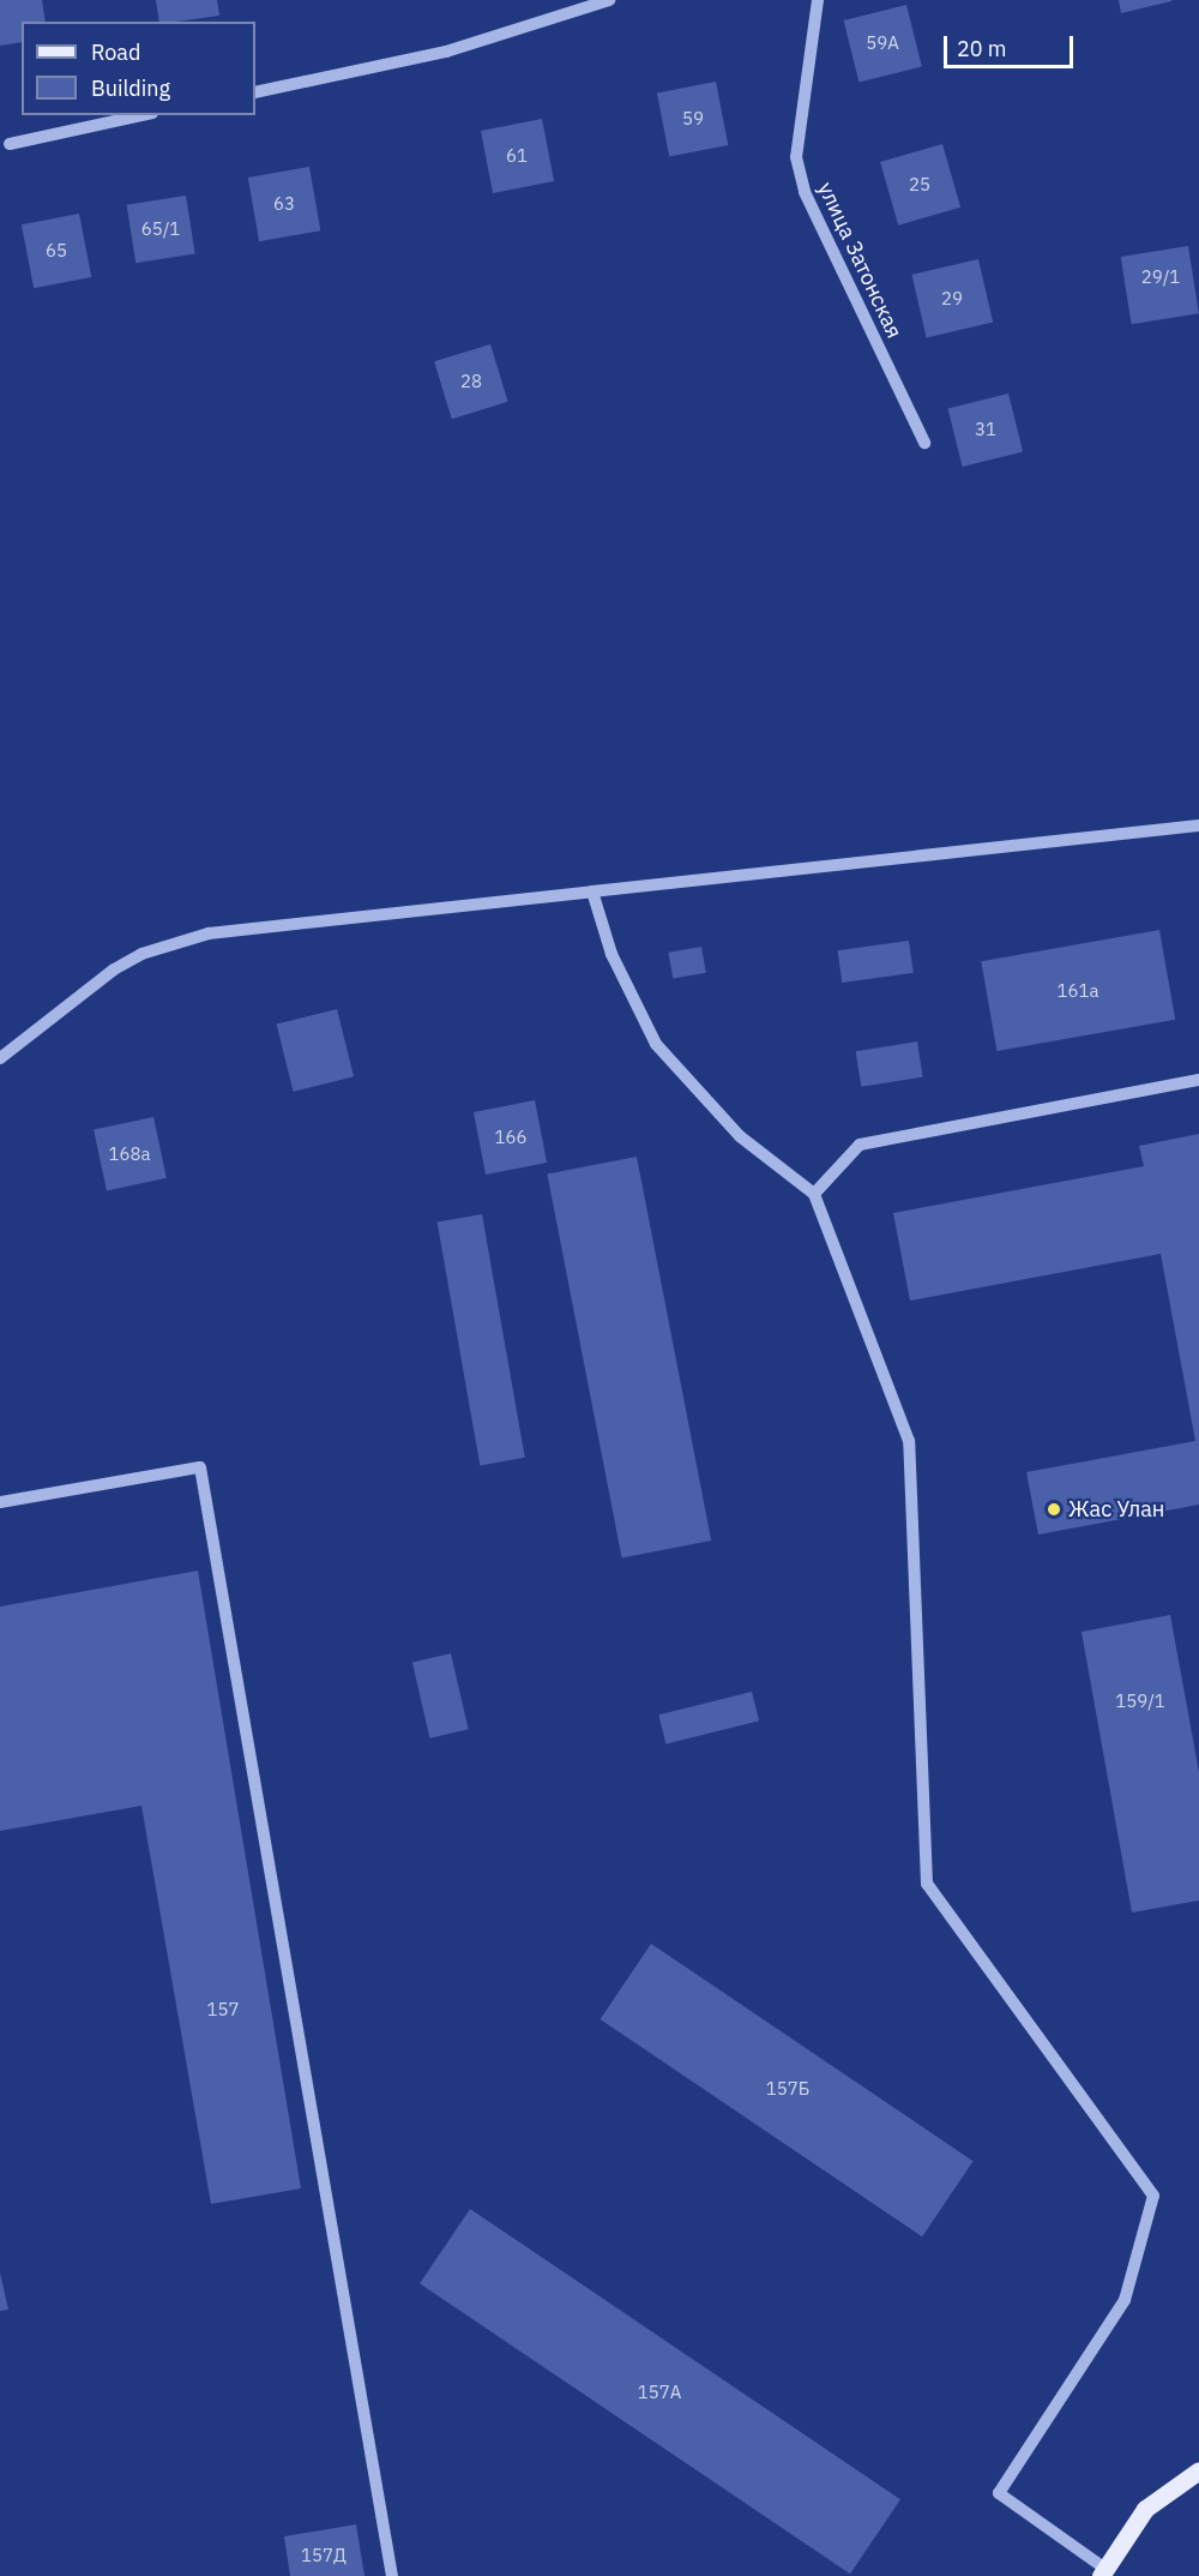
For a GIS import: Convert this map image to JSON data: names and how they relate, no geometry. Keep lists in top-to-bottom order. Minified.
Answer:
{"streets":{"street":["улица Затонская"]},"places":["Жас Улан"],"house_numbers":["59А","59","61","25","63","65/1","65","29/1","29","28","31","161а","166","168а","159/1","157","157Б","157А","157Д"],"legend":["Road","Building"],"scale_bar":"20 m"}
